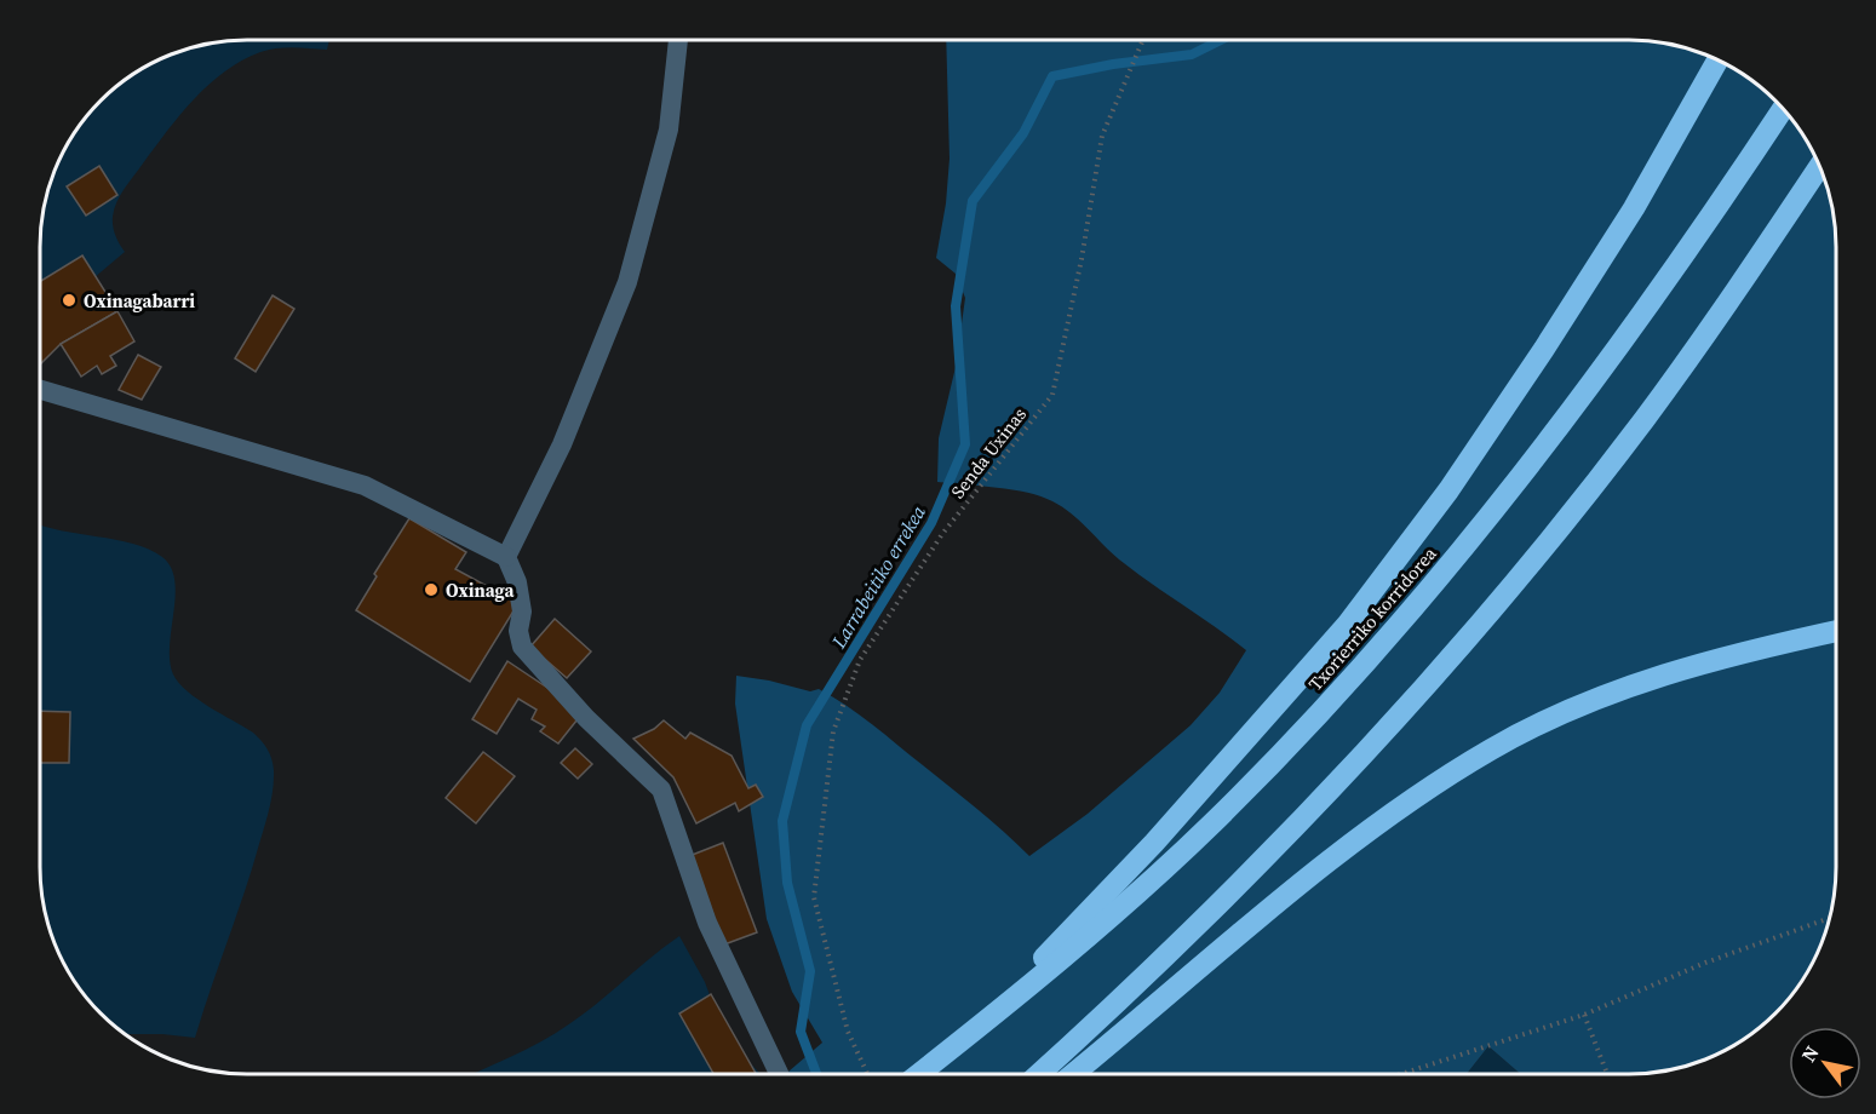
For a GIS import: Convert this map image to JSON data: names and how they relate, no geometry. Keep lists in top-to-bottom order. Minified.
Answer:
{"streets":{"highway":["Txorierriko korridorea"],"path":["Senda Uxinas"]},"water":["Larrabeitiko errekea"],"places":["Oxinagabarri","Oxinaga"],"north":"top left"}
